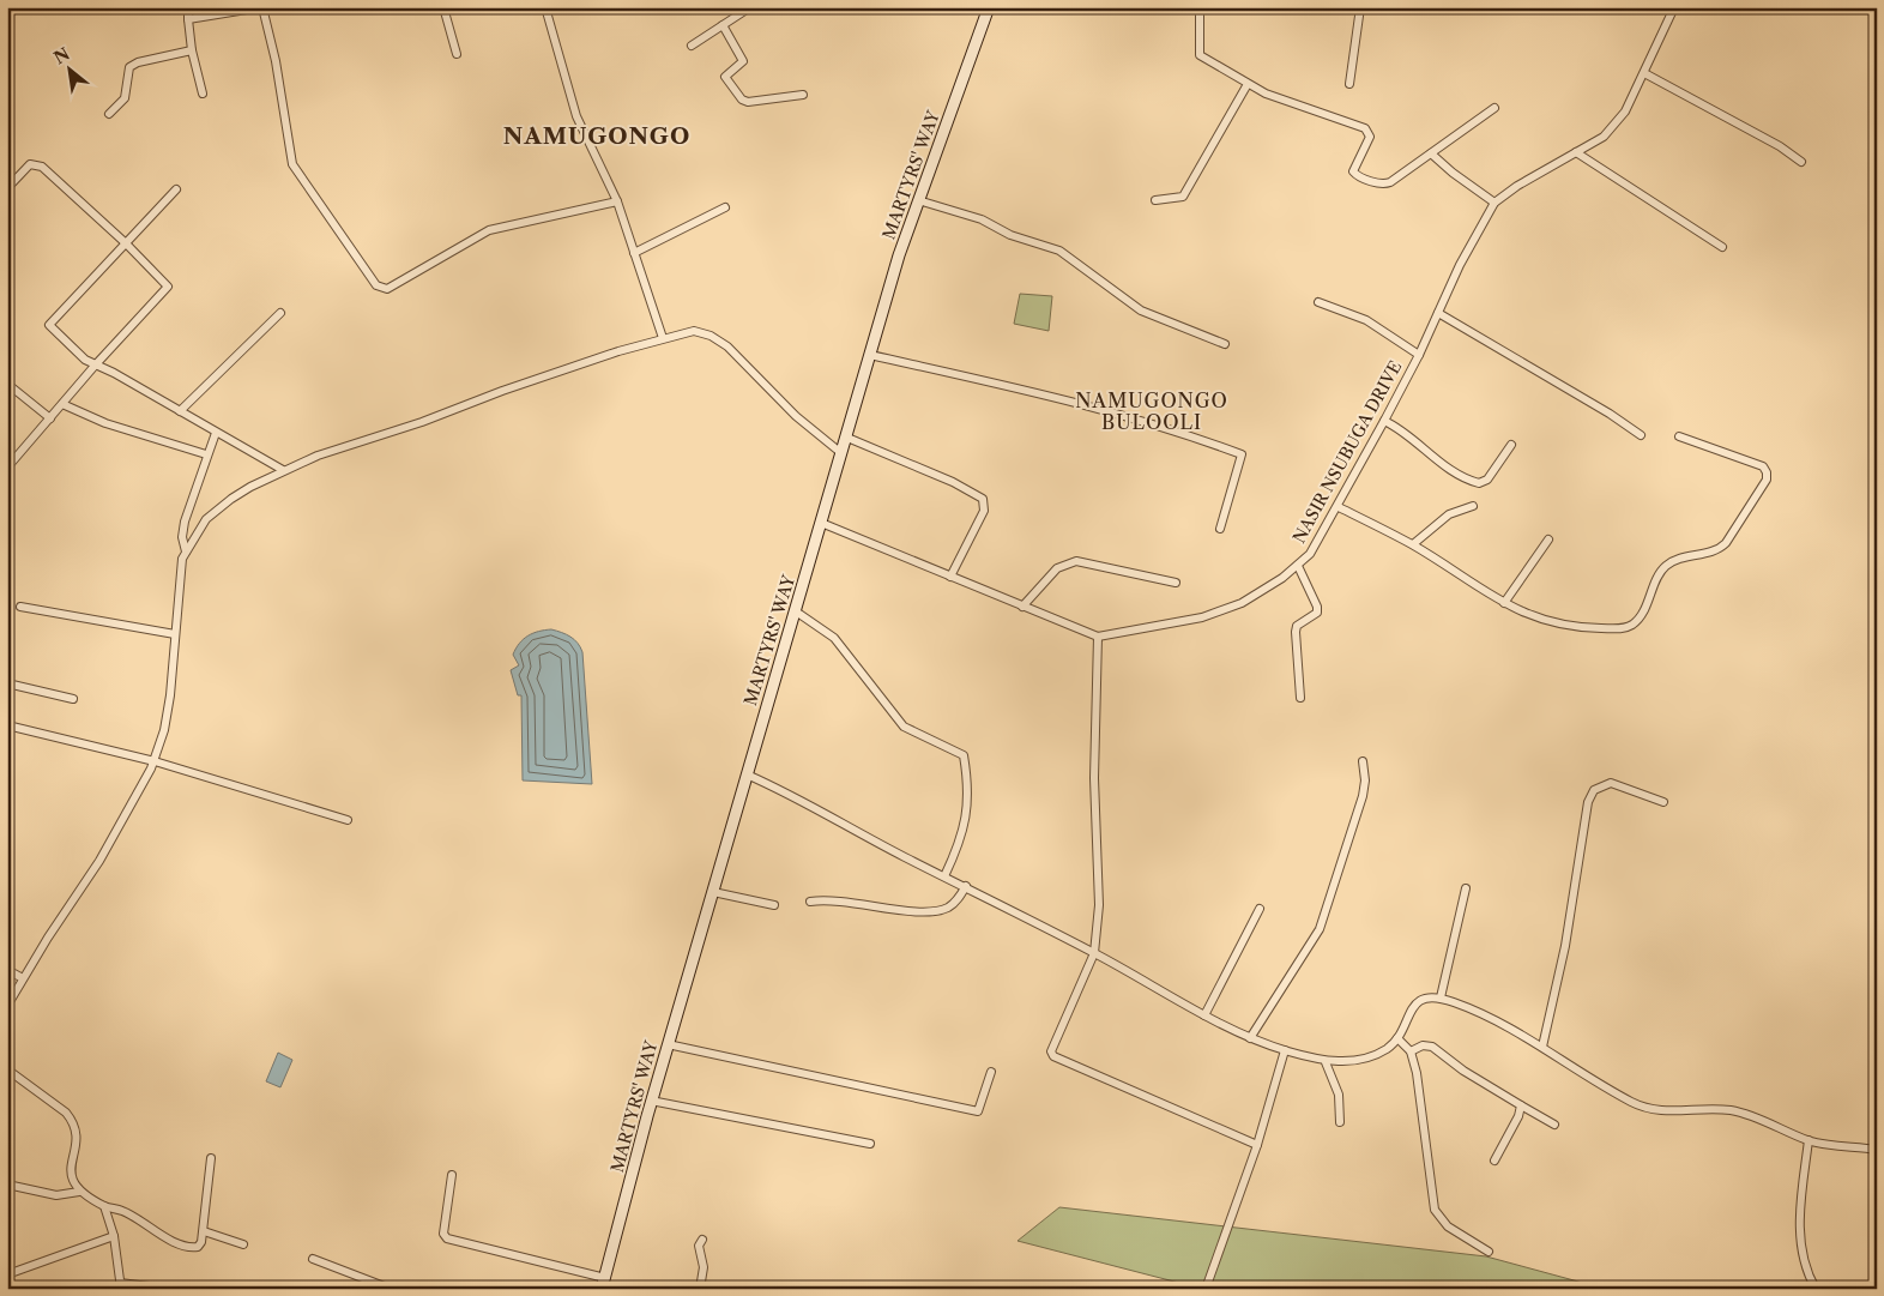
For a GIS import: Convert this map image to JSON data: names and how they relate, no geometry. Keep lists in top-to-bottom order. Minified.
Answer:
{"streets":{"main road":["MARTYRS' WAY"],"street":["NASIR NSUBUGA DRIVE"]},"districts":["NAMUGONGO","NAMUGONGO BULOOLI"],"north":"top left"}
